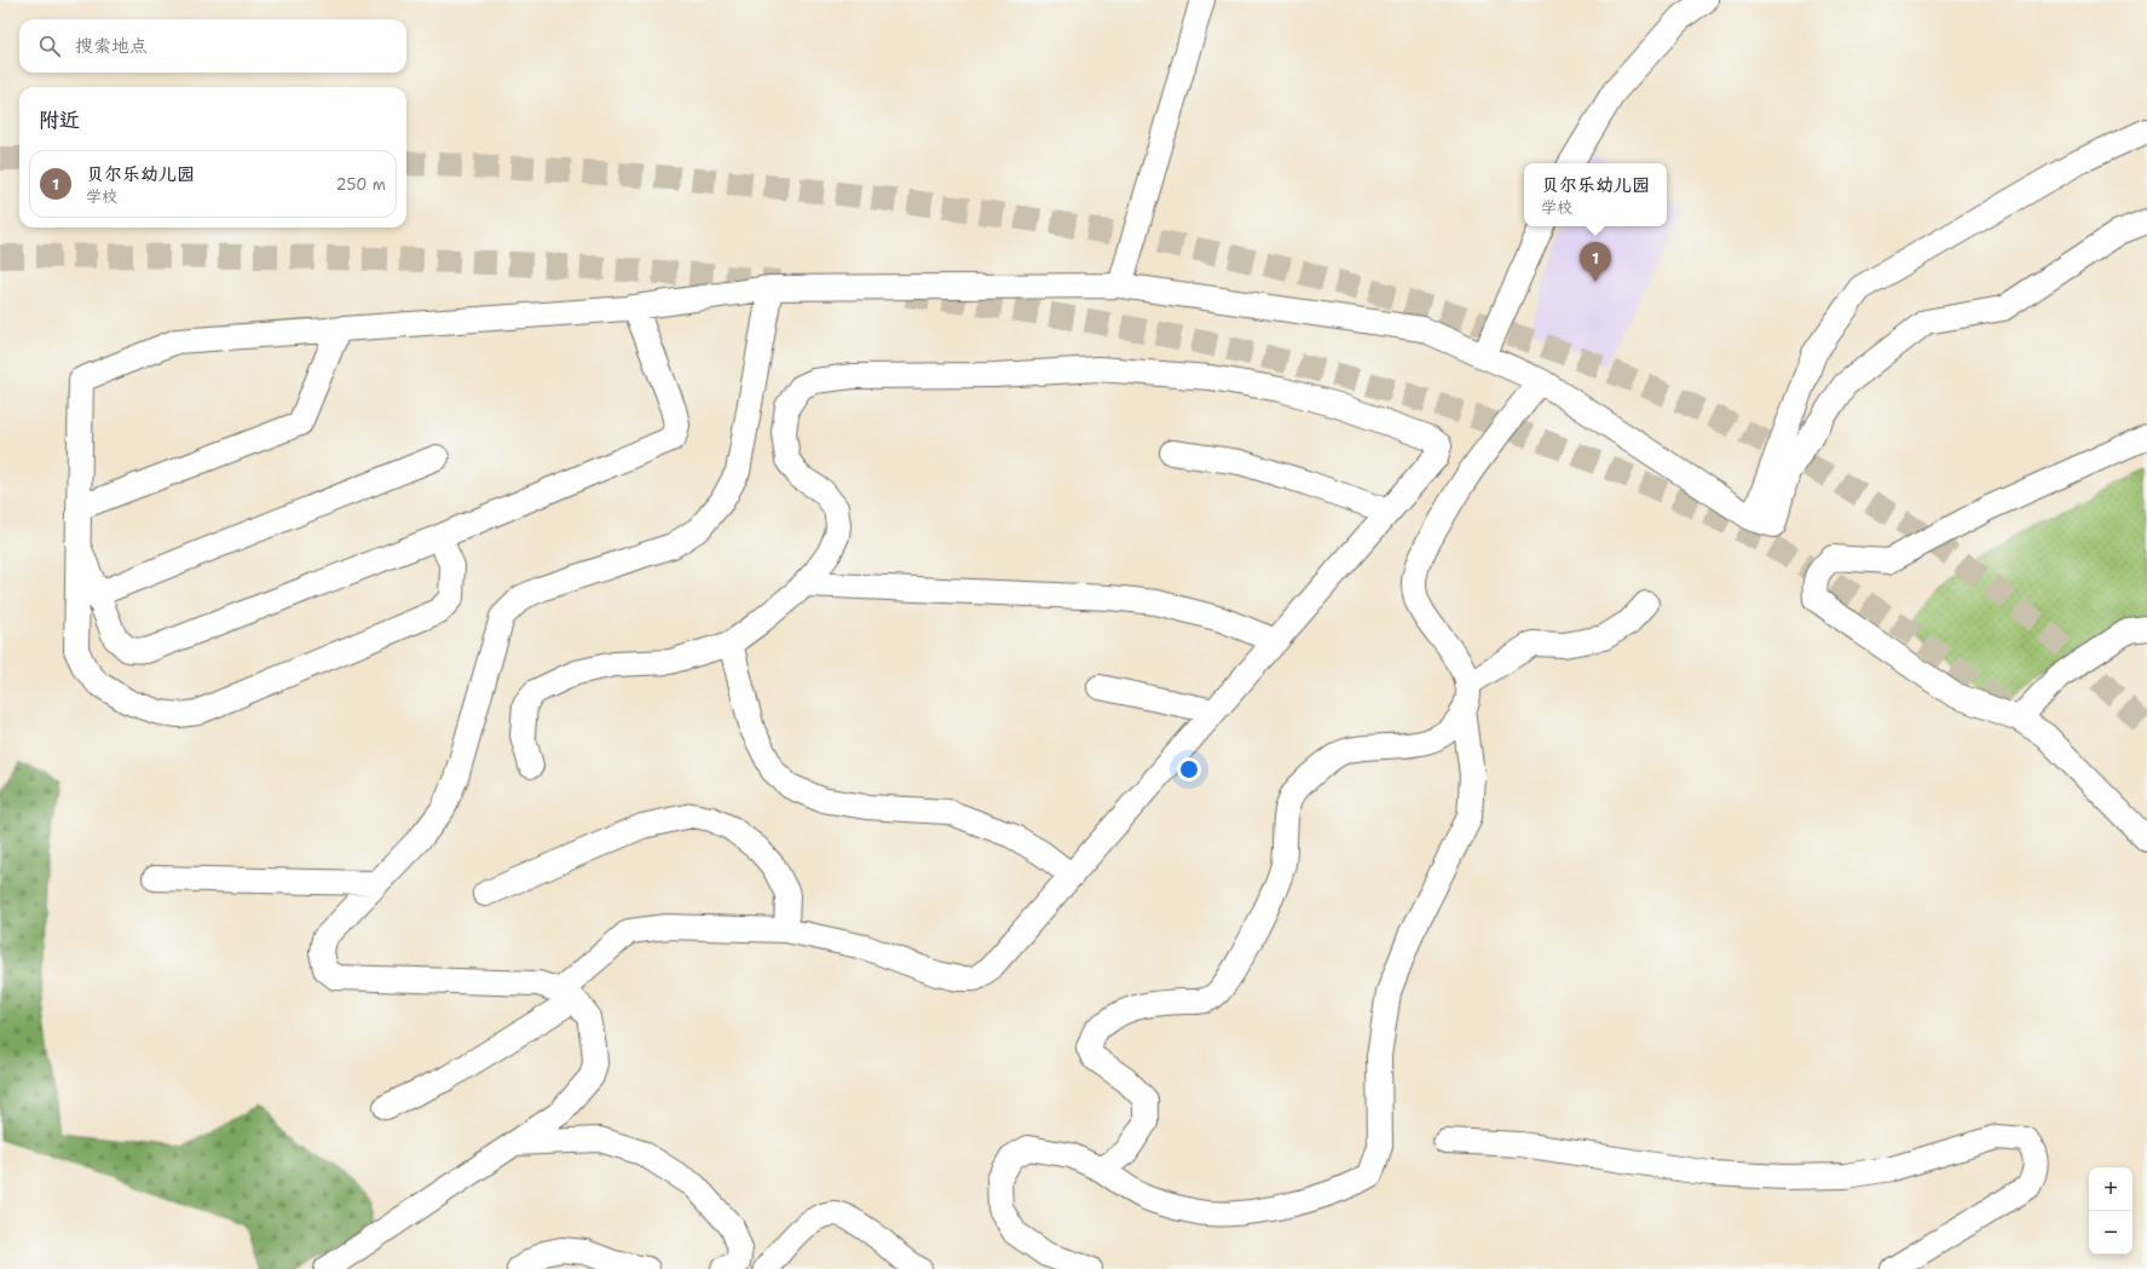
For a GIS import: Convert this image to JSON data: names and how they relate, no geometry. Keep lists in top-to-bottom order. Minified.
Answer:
{"page":{"search":"搜索地点","heading":"附近","list":[{"mark":"1","name":"贝尔乐幼儿园","note":"学校","value":"250 m"}],"popup":["贝尔乐幼儿园","学校"],"pins":"1","map_buttons":["+","−"]}}
